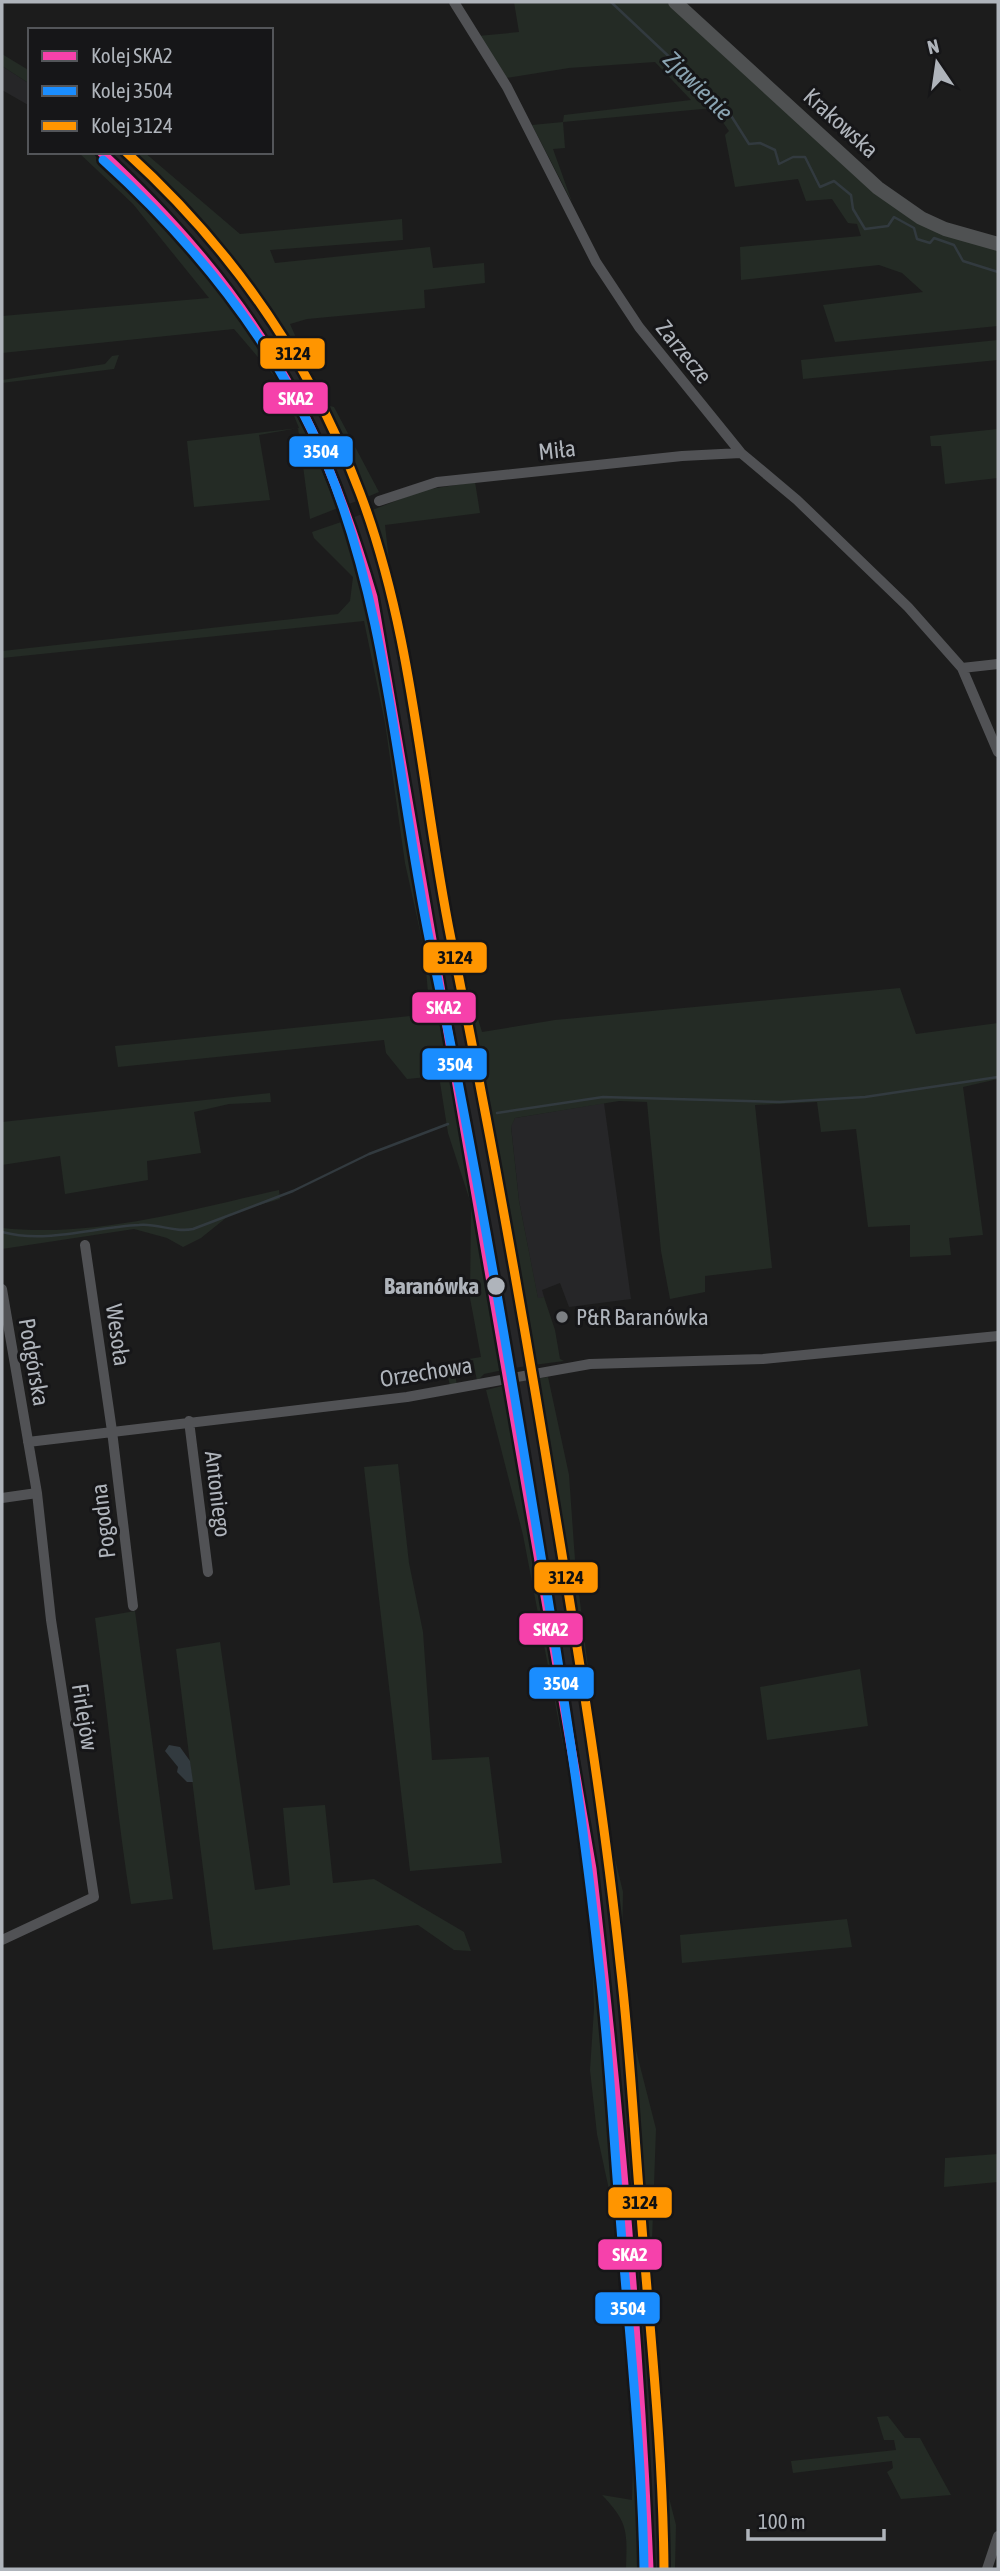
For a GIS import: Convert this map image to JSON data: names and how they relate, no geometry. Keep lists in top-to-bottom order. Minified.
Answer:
{"streets":{"street":["Krakowska","Zarzecze","Miła","Wesoła","Podgórska","Orzechowa","Antoniego","Pogodna","Firlejów"]},"crossings":[["Zarzecze","Miła"],["Wesoła","Orzechowa"],["Wesoła","Pogodna"],["Podgórska","Orzechowa"],["Podgórska","Firlejów"],["Orzechowa","Antoniego"],["Orzechowa","Pogodna"],["Orzechowa","Firlejów"]],"water":["Zjawienie"],"places":["Baranówka","P&R Baranówka"],"lines":["rail line SKA2","rail line 3124","rail line 3504"],"legend":["Kolej SKA2","Kolej 3504","Kolej 3124"],"scale_bar":"100 m","north":"top"}
